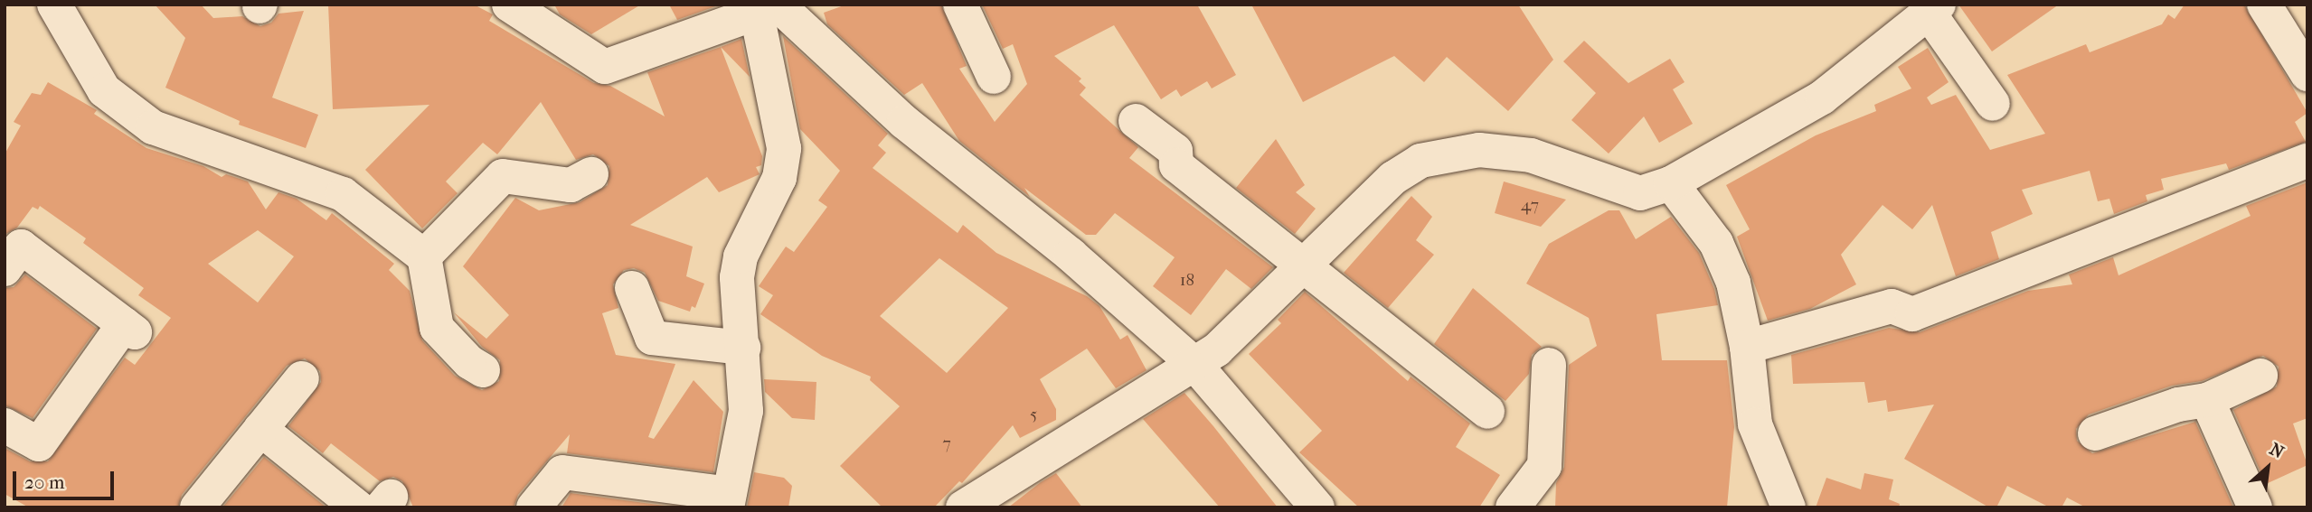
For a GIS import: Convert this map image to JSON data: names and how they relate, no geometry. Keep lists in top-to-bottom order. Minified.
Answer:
{"house_numbers":["47","18","5","7"],"scale_bar":"20 m","north":"top right"}
